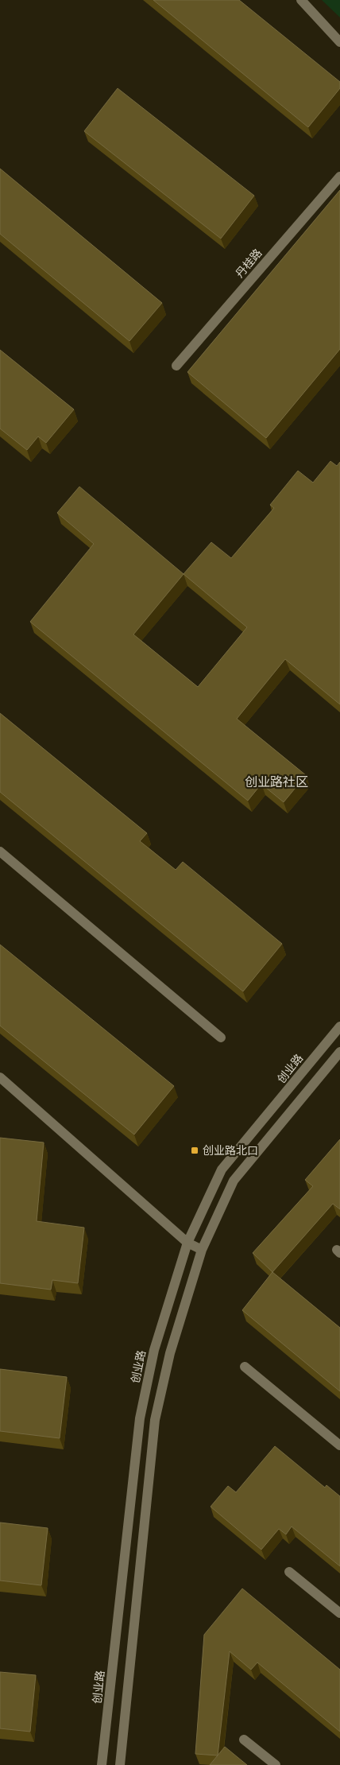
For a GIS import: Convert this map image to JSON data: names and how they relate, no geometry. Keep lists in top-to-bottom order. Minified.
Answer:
{"streets":{"street":["丹桂路","创业路"]},"districts":["创业路社区"],"places":{"transit":["创业路北口"]}}
